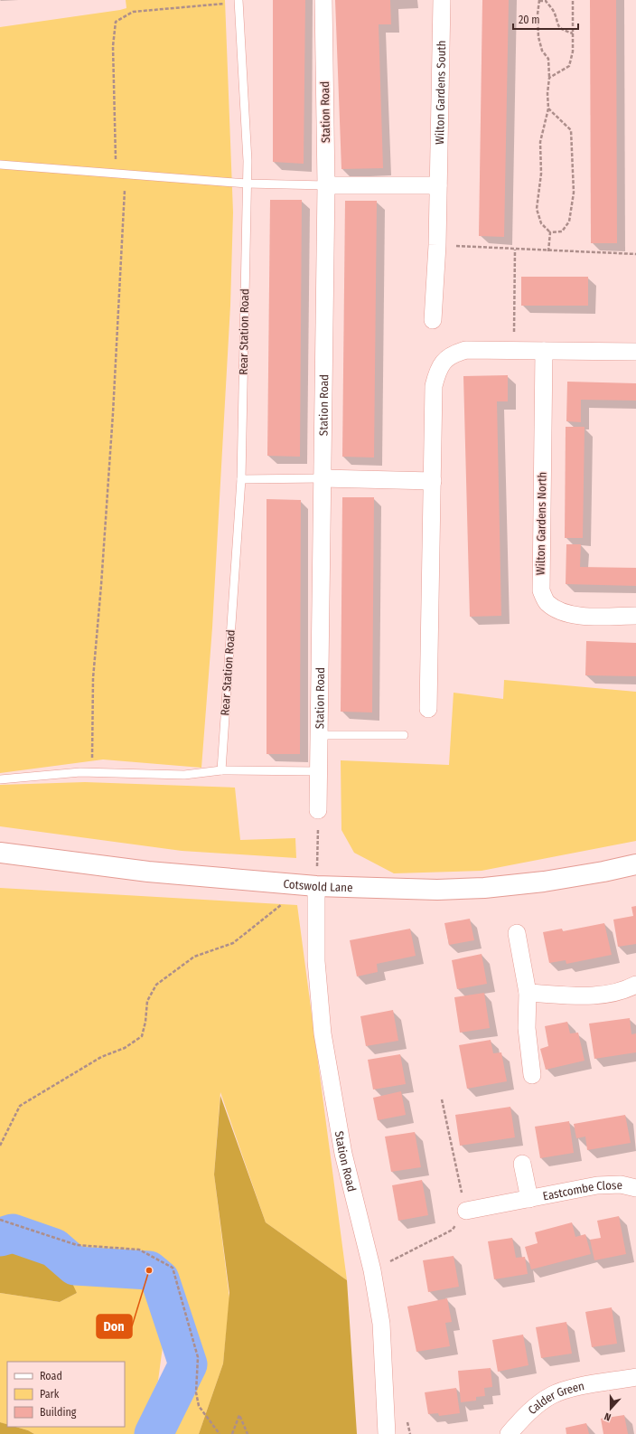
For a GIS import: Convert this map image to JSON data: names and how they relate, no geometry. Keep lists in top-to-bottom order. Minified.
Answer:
{"streets":{"street":["Wilton Gardens South","Station Road","Wilton Gardens North","Cotswold Lane","Eastcombe Close","Calder Green"],"lane":["Rear Station Road"]},"crossings":[["Station Road","Cotswold Lane"]],"places":["Don"],"legend":["Road","Park","Building"],"scale_bar":"20 m","north":"bottom"}
